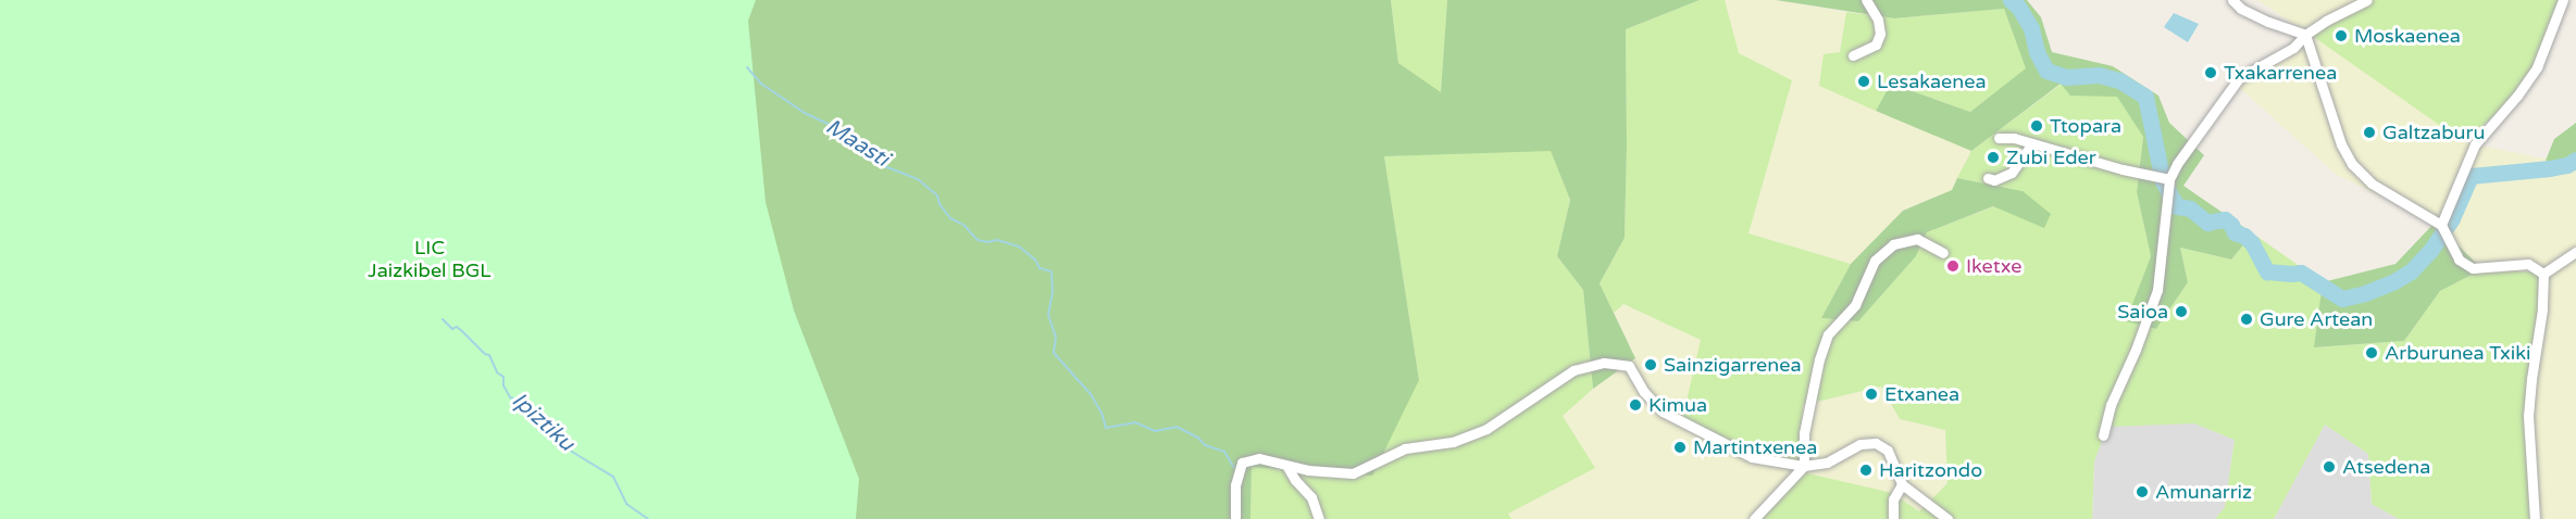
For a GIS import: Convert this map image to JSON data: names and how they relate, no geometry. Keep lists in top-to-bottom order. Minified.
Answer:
{"water":["Maasti","Ipiztiku"],"parks":["LIC Jaizkibel BGL"],"places":["Moskaenea","Txakarrenea","Lesakaenea","Ttopara","Galtzaburu","Zubi Eder","Iketxe","Saioa","Gure Artean","Arburunea Txiki","Sainzigarrenea","Etxanea","Kimua","Martintxenea","Atsedena","Haritzondo","Amunarriz"]}
